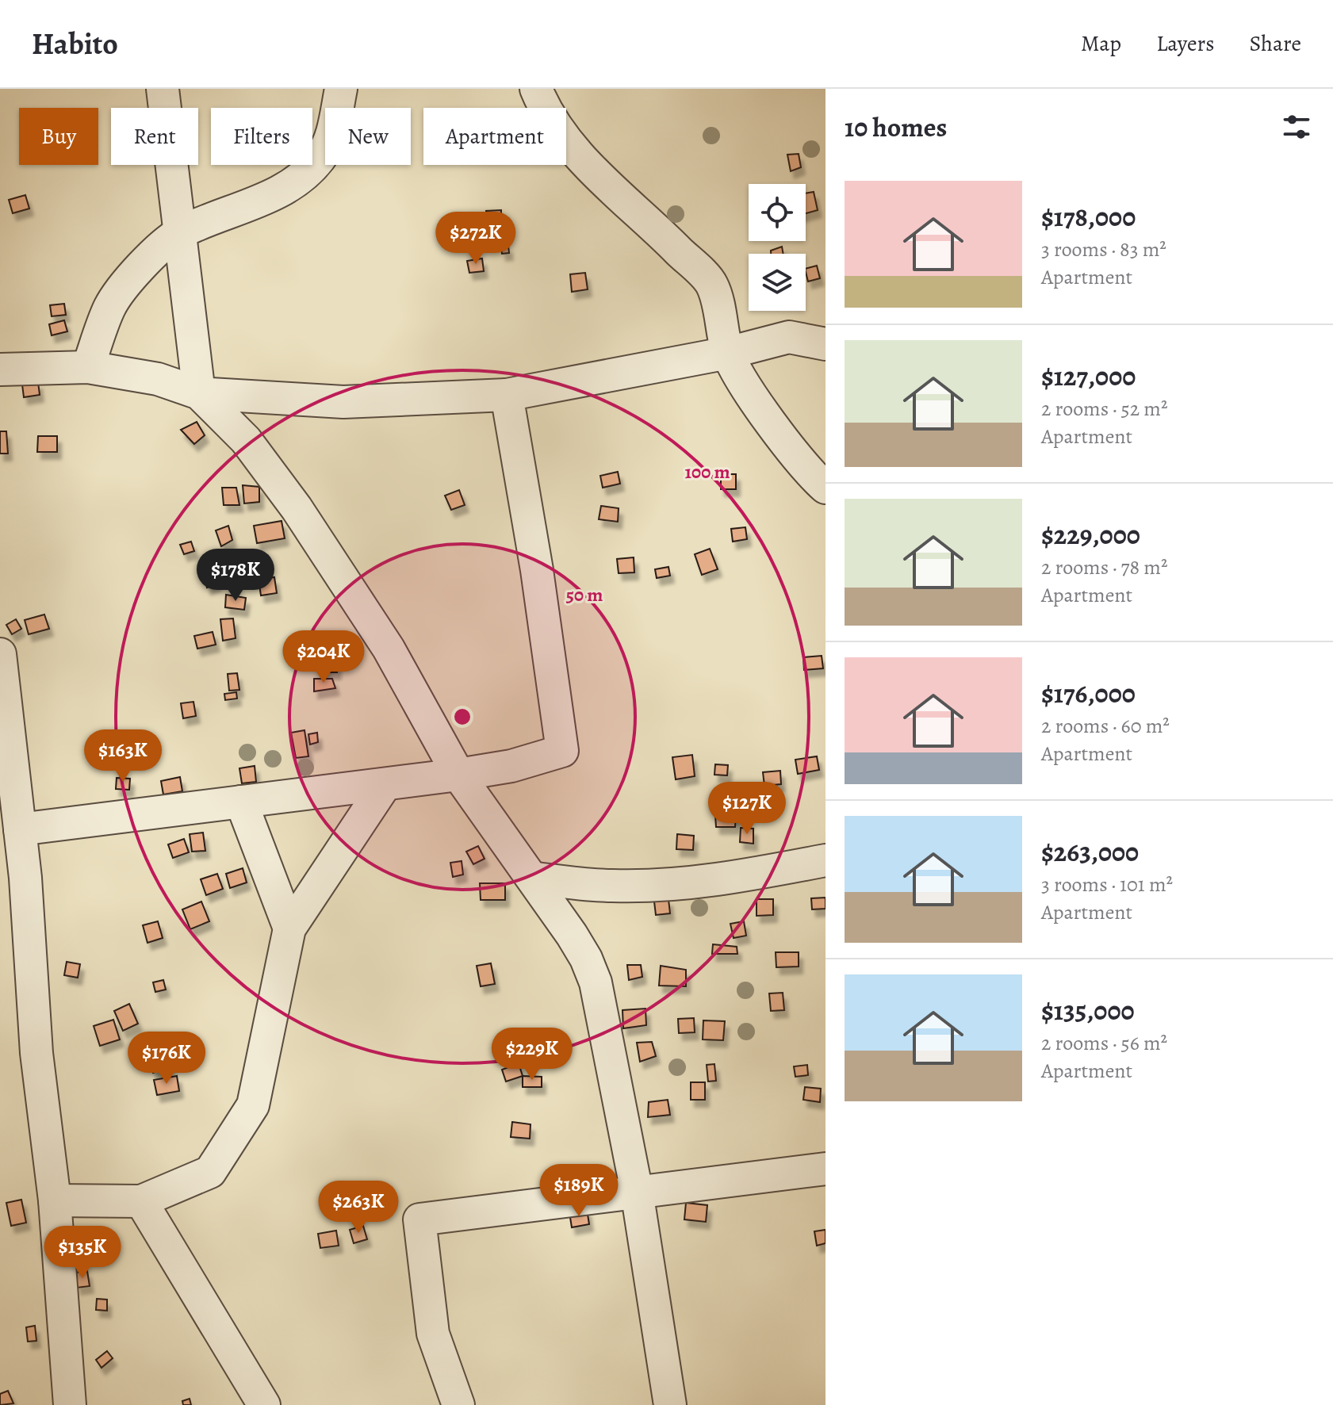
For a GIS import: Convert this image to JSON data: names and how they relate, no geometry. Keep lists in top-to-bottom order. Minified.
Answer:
{"page":{"header":"Habito","nav":["Map","Layers","Share"],"heading":"10 homes","chip":["Buy","Rent","Filters","New","Apartment"],"list":[{"name":"$178,000","note":"3 rooms · 83 m² · Apartment"},{"name":"$127,000","note":"2 rooms · 52 m² · Apartment"},{"name":"$229,000","note":"2 rooms · 78 m² · Apartment"},{"name":"$176,000","note":"2 rooms · 60 m² · Apartment"},{"name":"$263,000","note":"3 rooms · 101 m² · Apartment"},{"name":"$135,000","note":"2 rooms · 56 m² · Apartment"}],"price":["$272K","$178K","$204K","$163K","$127K","$229K","$176K","$189K","$263K","$135K"]},"rings":["100 m","50 m"]}
